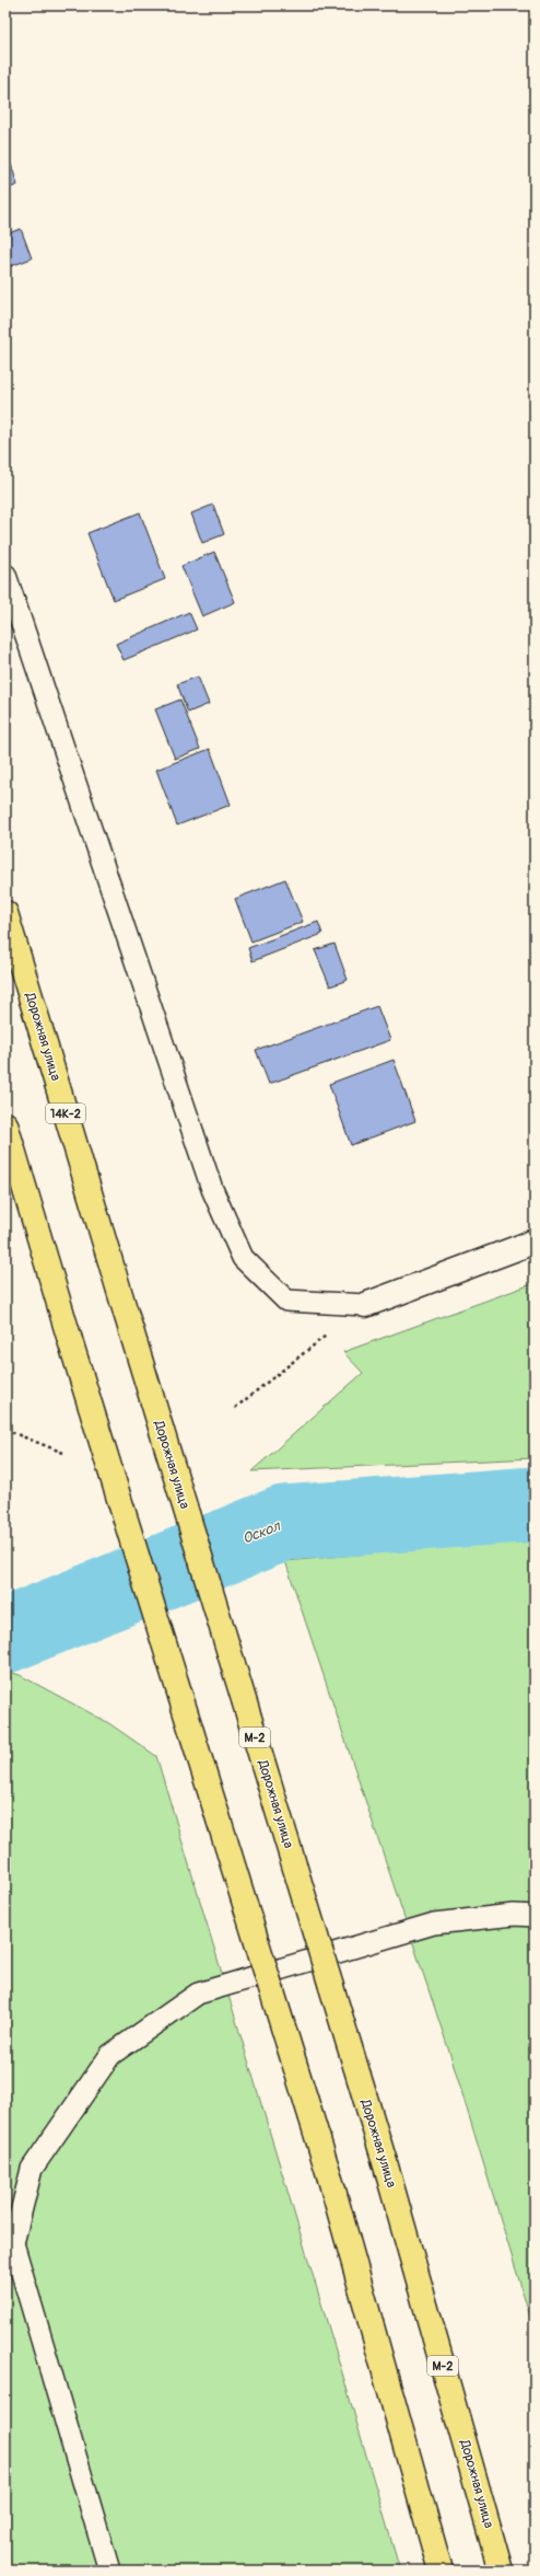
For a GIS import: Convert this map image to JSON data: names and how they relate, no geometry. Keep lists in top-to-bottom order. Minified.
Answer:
{"streets":{"main road":["Дорожная улица","14К-2","М-2"]},"water":["Оскол"]}
